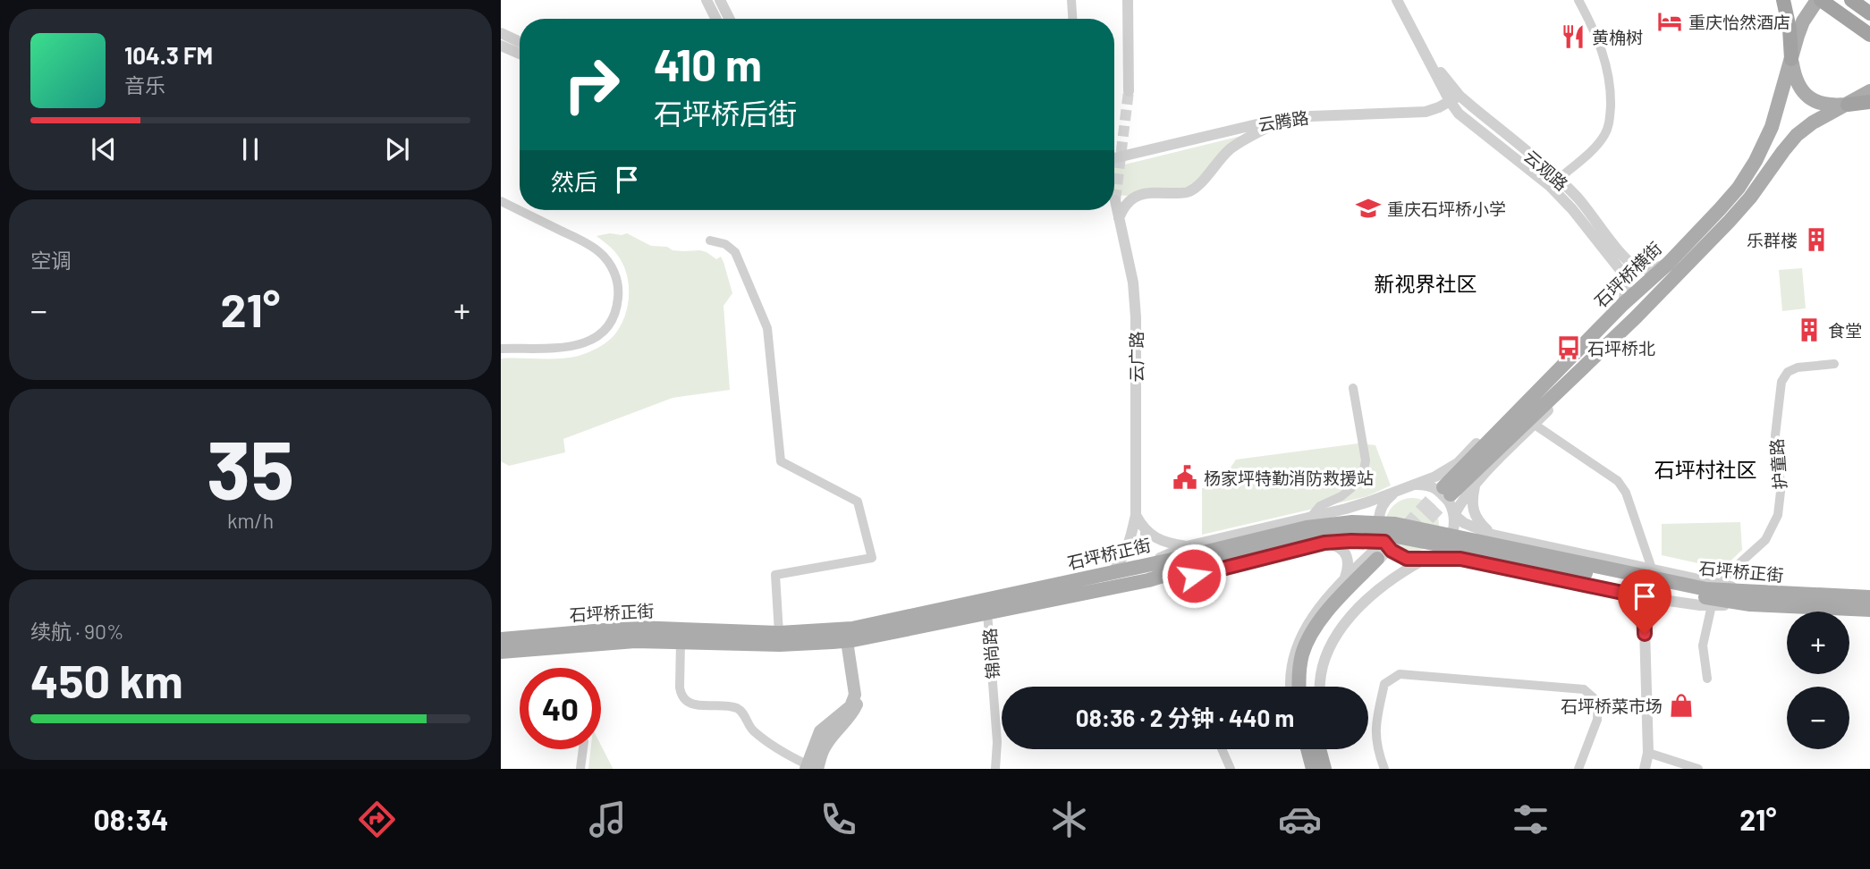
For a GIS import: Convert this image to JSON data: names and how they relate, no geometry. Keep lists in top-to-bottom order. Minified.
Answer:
{"streets":{"main road":["石坪桥横街","石坪桥正街"],"street":["云腾路","云观路","云广路","护童路","锦尚路"]},"crossings":[["云腾路","云观路"],["石坪桥正街","锦尚路"]],"districts":["新视界社区","石坪村社区"],"places":{"hotel":["重庆怡然酒店"],"restaurant":["黄桷树"],"school or university":["重庆石坪桥小学"],"building":["乐群楼","食堂"],"bus stop":["石坪桥北"],"public building":["杨家坪特勤消防救援站"],"shop":["石坪桥菜市场"]},"page":{"turn":["410 m","石坪桥后街"],"song":["104.3 FM","音乐"],"then":"然后","tile":["空调",["35","km/h"],["续航 · 90%","450 km"]],"heat":["−","21°","+"],"map_buttons":["+","−"],"limit":"40","trip":"08:36 · 2 分钟 · 440 m","tabs":["08:34","21°"]}}
